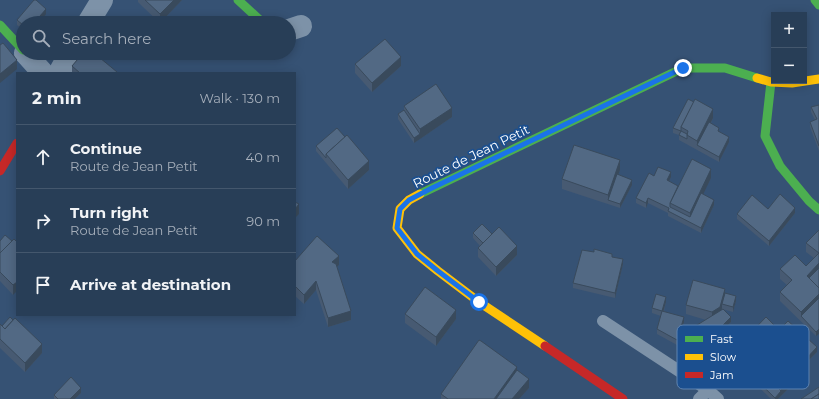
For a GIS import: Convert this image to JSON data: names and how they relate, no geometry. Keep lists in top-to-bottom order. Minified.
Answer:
{"streets":{"street":["Route de Jean Petit"]},"legend":["Fast","Slow","Jam"],"page":{"map_buttons":["+","−"],"search":"Search here","heading":["2 min","Walk · 130 m"],"list":[["Continue","Route de Jean Petit","40 m"],["Turn right","Route de Jean Petit","90 m"],"Arrive at destination"]}}
